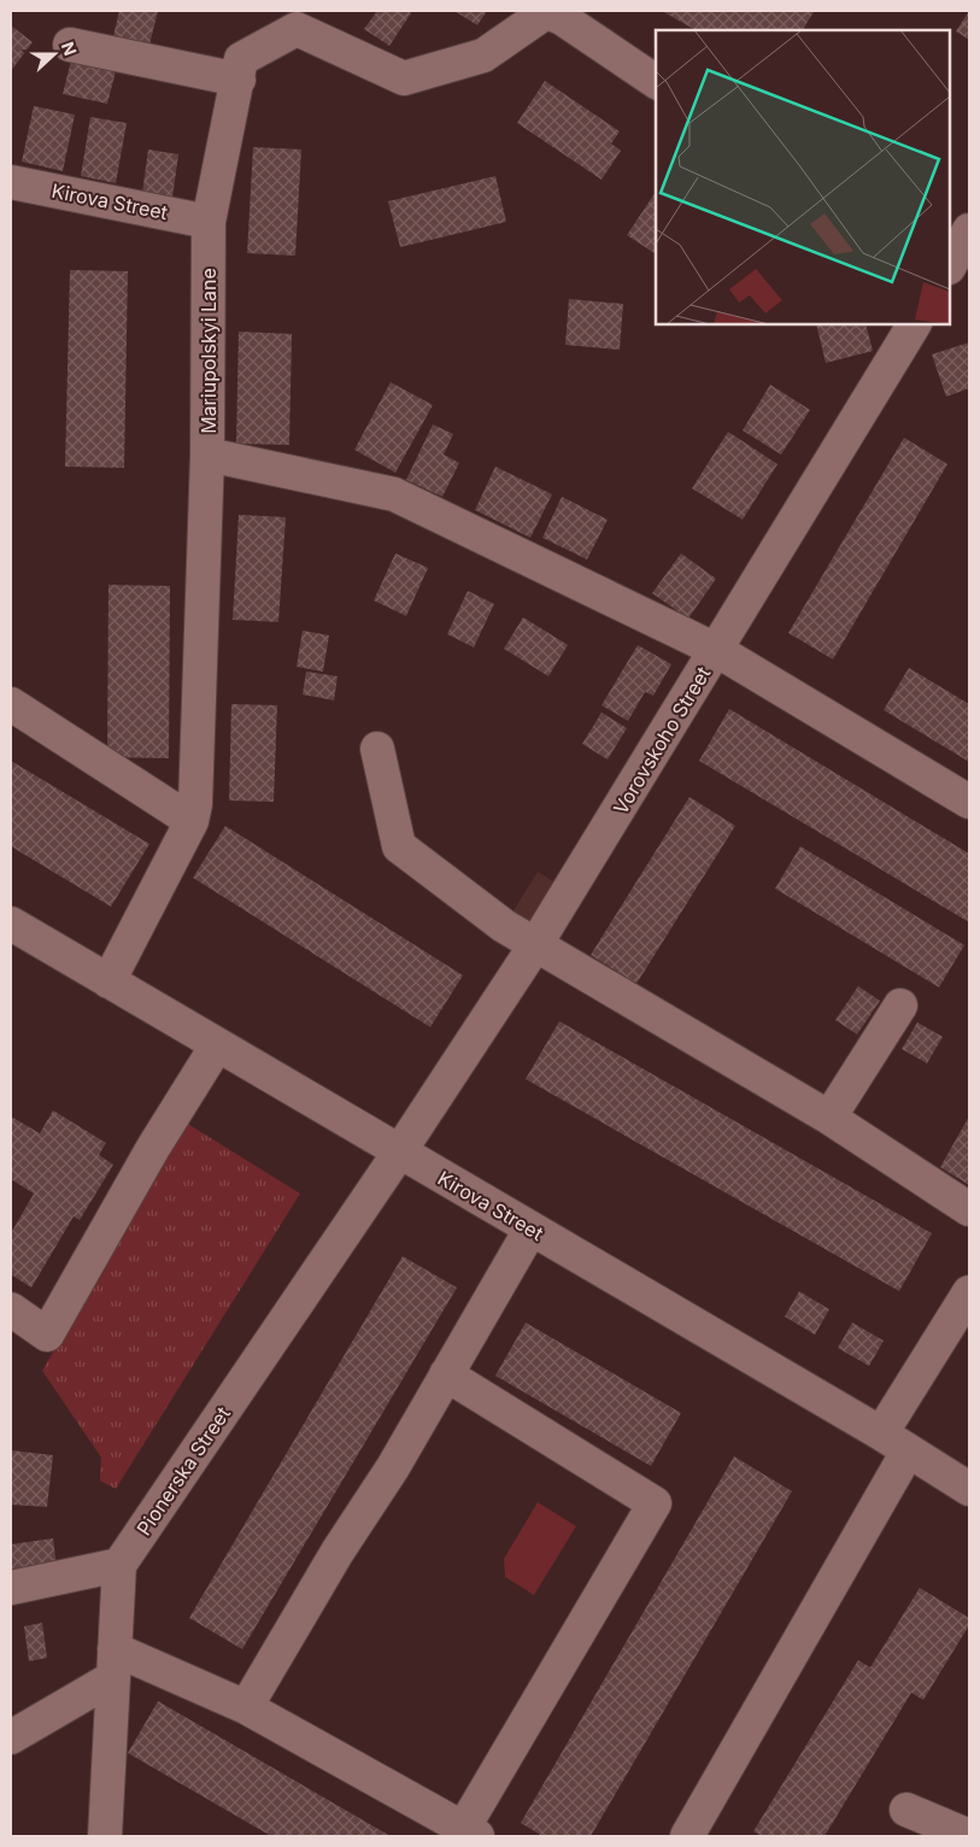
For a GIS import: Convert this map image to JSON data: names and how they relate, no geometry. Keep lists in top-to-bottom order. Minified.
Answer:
{"streets":{"street":["Kirova Street","Mariupolskyi Lane","Vorovskoho Street","Pionerska Street"]},"crossings":[["Kirova Street","Mariupolskyi Lane"],["Kirova Street","Vorovskoho Street"],["Kirova Street","Pionerska Street"],["Vorovskoho Street","Pionerska Street"]],"north":"right"}
